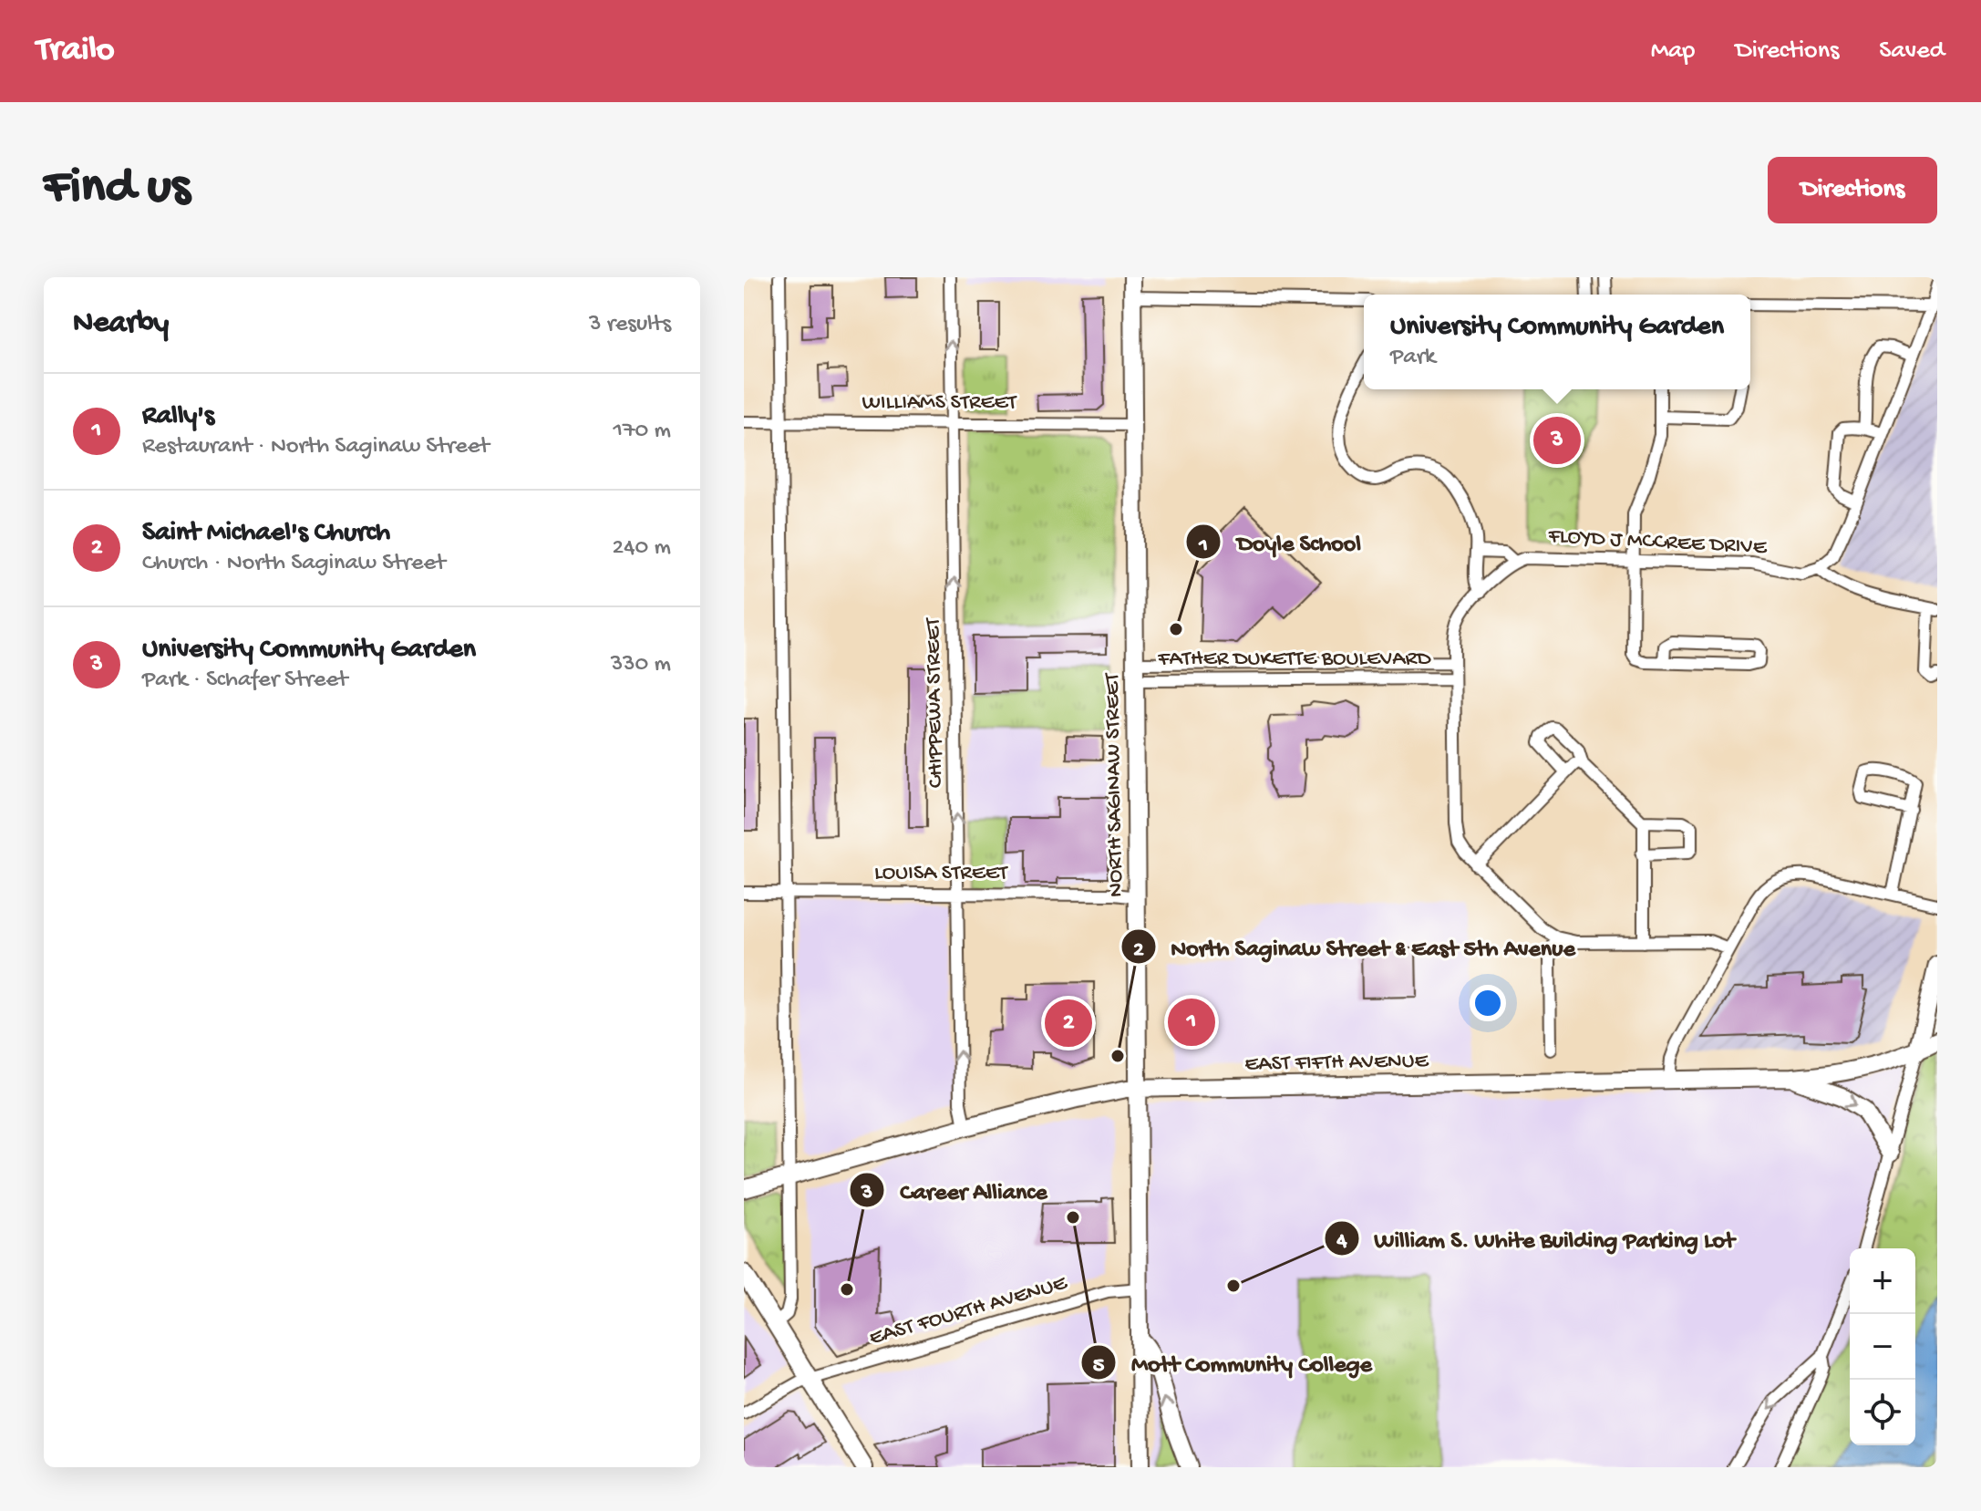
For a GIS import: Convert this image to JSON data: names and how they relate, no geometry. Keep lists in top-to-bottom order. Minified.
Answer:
{"streets":{"main road":["NORTH SAGINAW STREET","EAST FIFTH AVENUE"],"street":["WILLIAMS STREET","FLOYD J MCCREE DRIVE","FATHER DUKETTE BOULEVARD","CHIPPEWA STREET","LOUISA STREET","EAST FOURTH AVENUE"]},"crossings":[["WILLIAMS STREET","CHIPPEWA STREET"],["WILLIAMS STREET","NORTH SAGINAW STREET"],["FATHER DUKETTE BOULEVARD","NORTH SAGINAW STREET"],["CHIPPEWA STREET","LOUISA STREET"],["CHIPPEWA STREET","EAST FIFTH AVENUE"],["NORTH SAGINAW STREET","LOUISA STREET"],["NORTH SAGINAW STREET","EAST FIFTH AVENUE"],["NORTH SAGINAW STREET","EAST FOURTH AVENUE"]],"one_way":["CHIPPEWA STREET"],"places":["Doyle School","North Saginaw Street & East 5th Avenue","Mott Community College","William S. White Building Parking Lot","Career Alliance"],"page":{"header":"Trailo","nav":["Map","Directions","Saved"],"buttons":"Directions","title":"Find us","heading":["Nearby","3 results"],"popup":["University Community Garden","Park"],"list":[{"mark":"1","name":"Rally's","note":"Restaurant · North Saginaw Street","value":"170 m"},{"mark":"2","name":"Saint Michael's Church","note":"Church · North Saginaw Street","value":"240 m"},{"mark":"3","name":"University Community Garden","note":"Park · Schafer Street","value":"330 m"}],"pins":["3","1","2"],"map_buttons":["+","−"]}}
